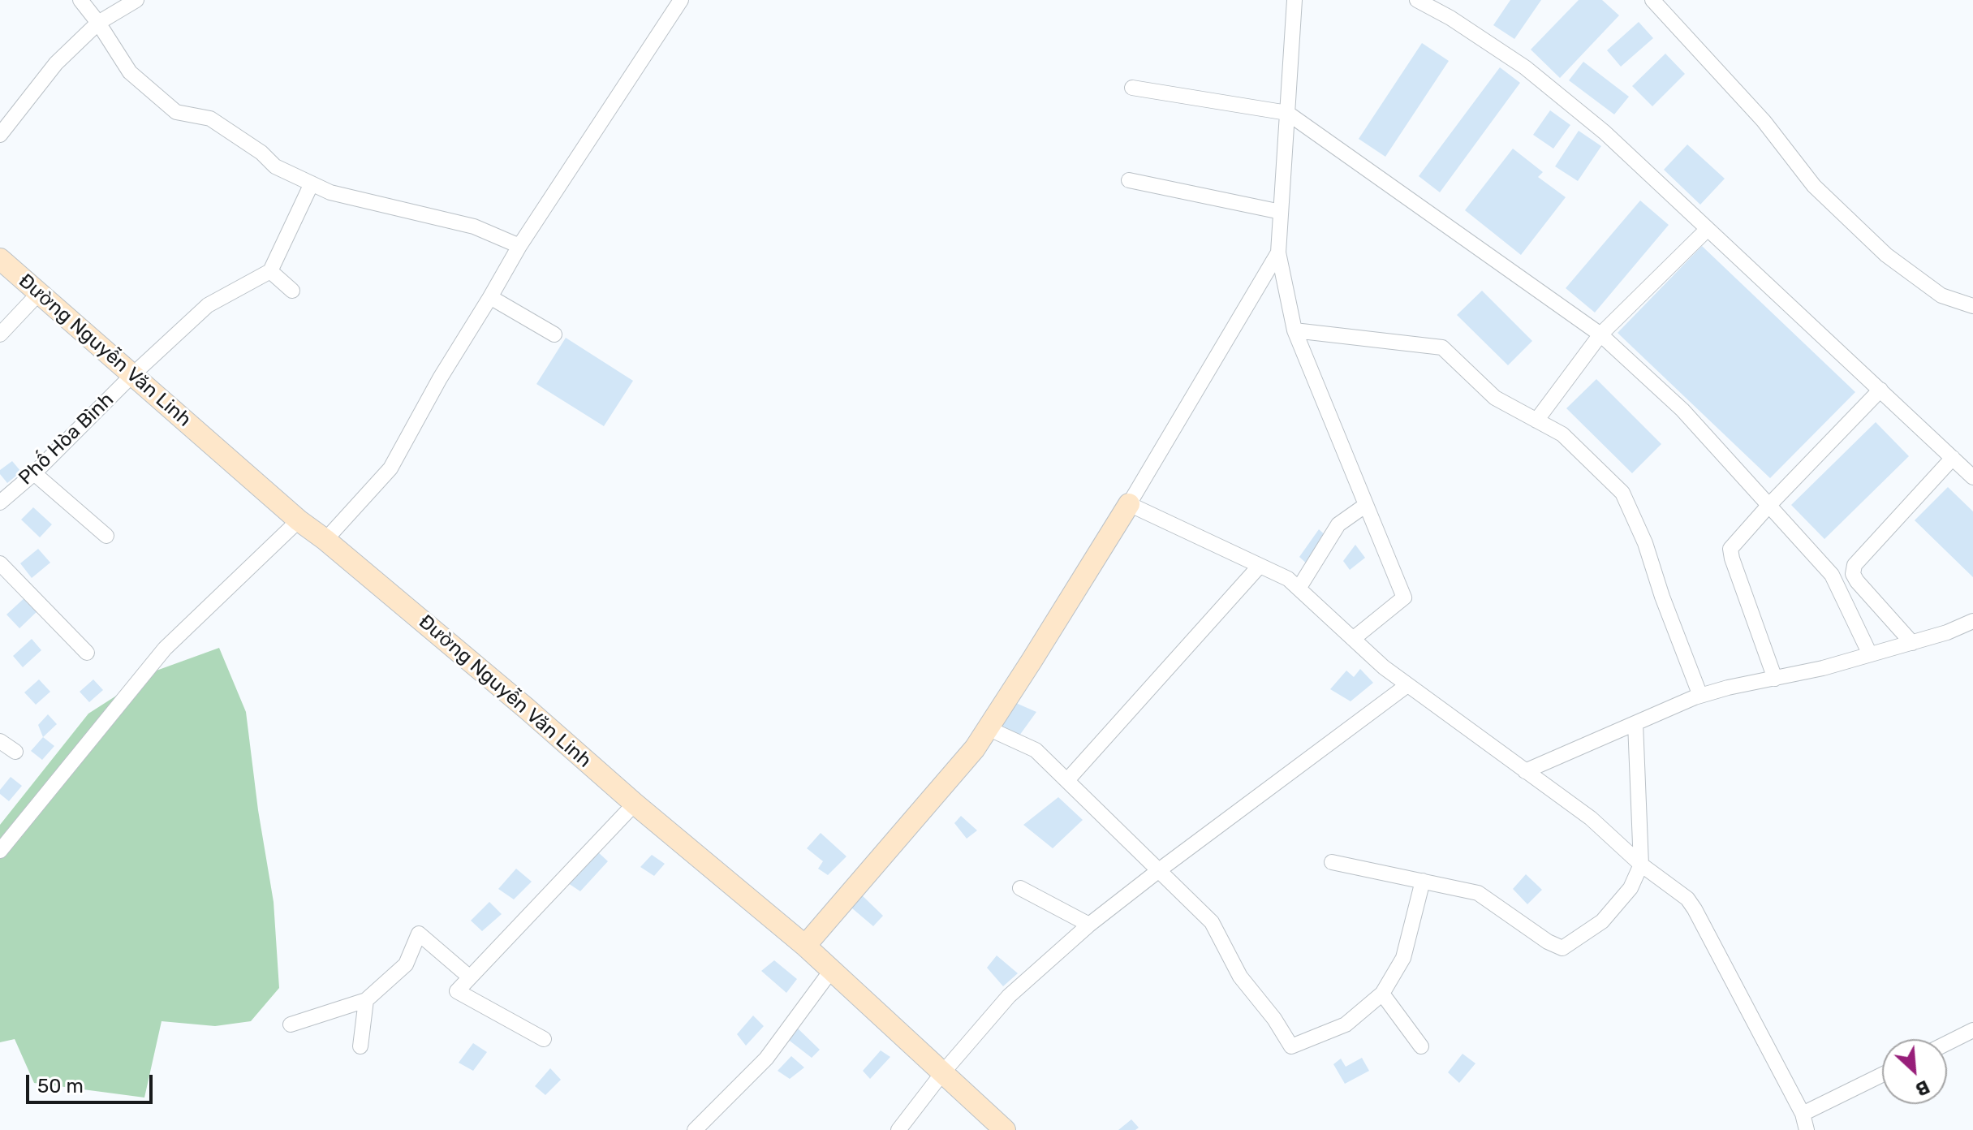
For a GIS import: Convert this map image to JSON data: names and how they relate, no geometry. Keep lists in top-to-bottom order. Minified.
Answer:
{"streets":{"street":["Đường Nguyễn Văn Linh","Phố Hòa Bình"]},"crossings":[["Đường Nguyễn Văn Linh","Phố Hòa Bình"]],"scale_bar":"50 m","north":"bottom right"}
